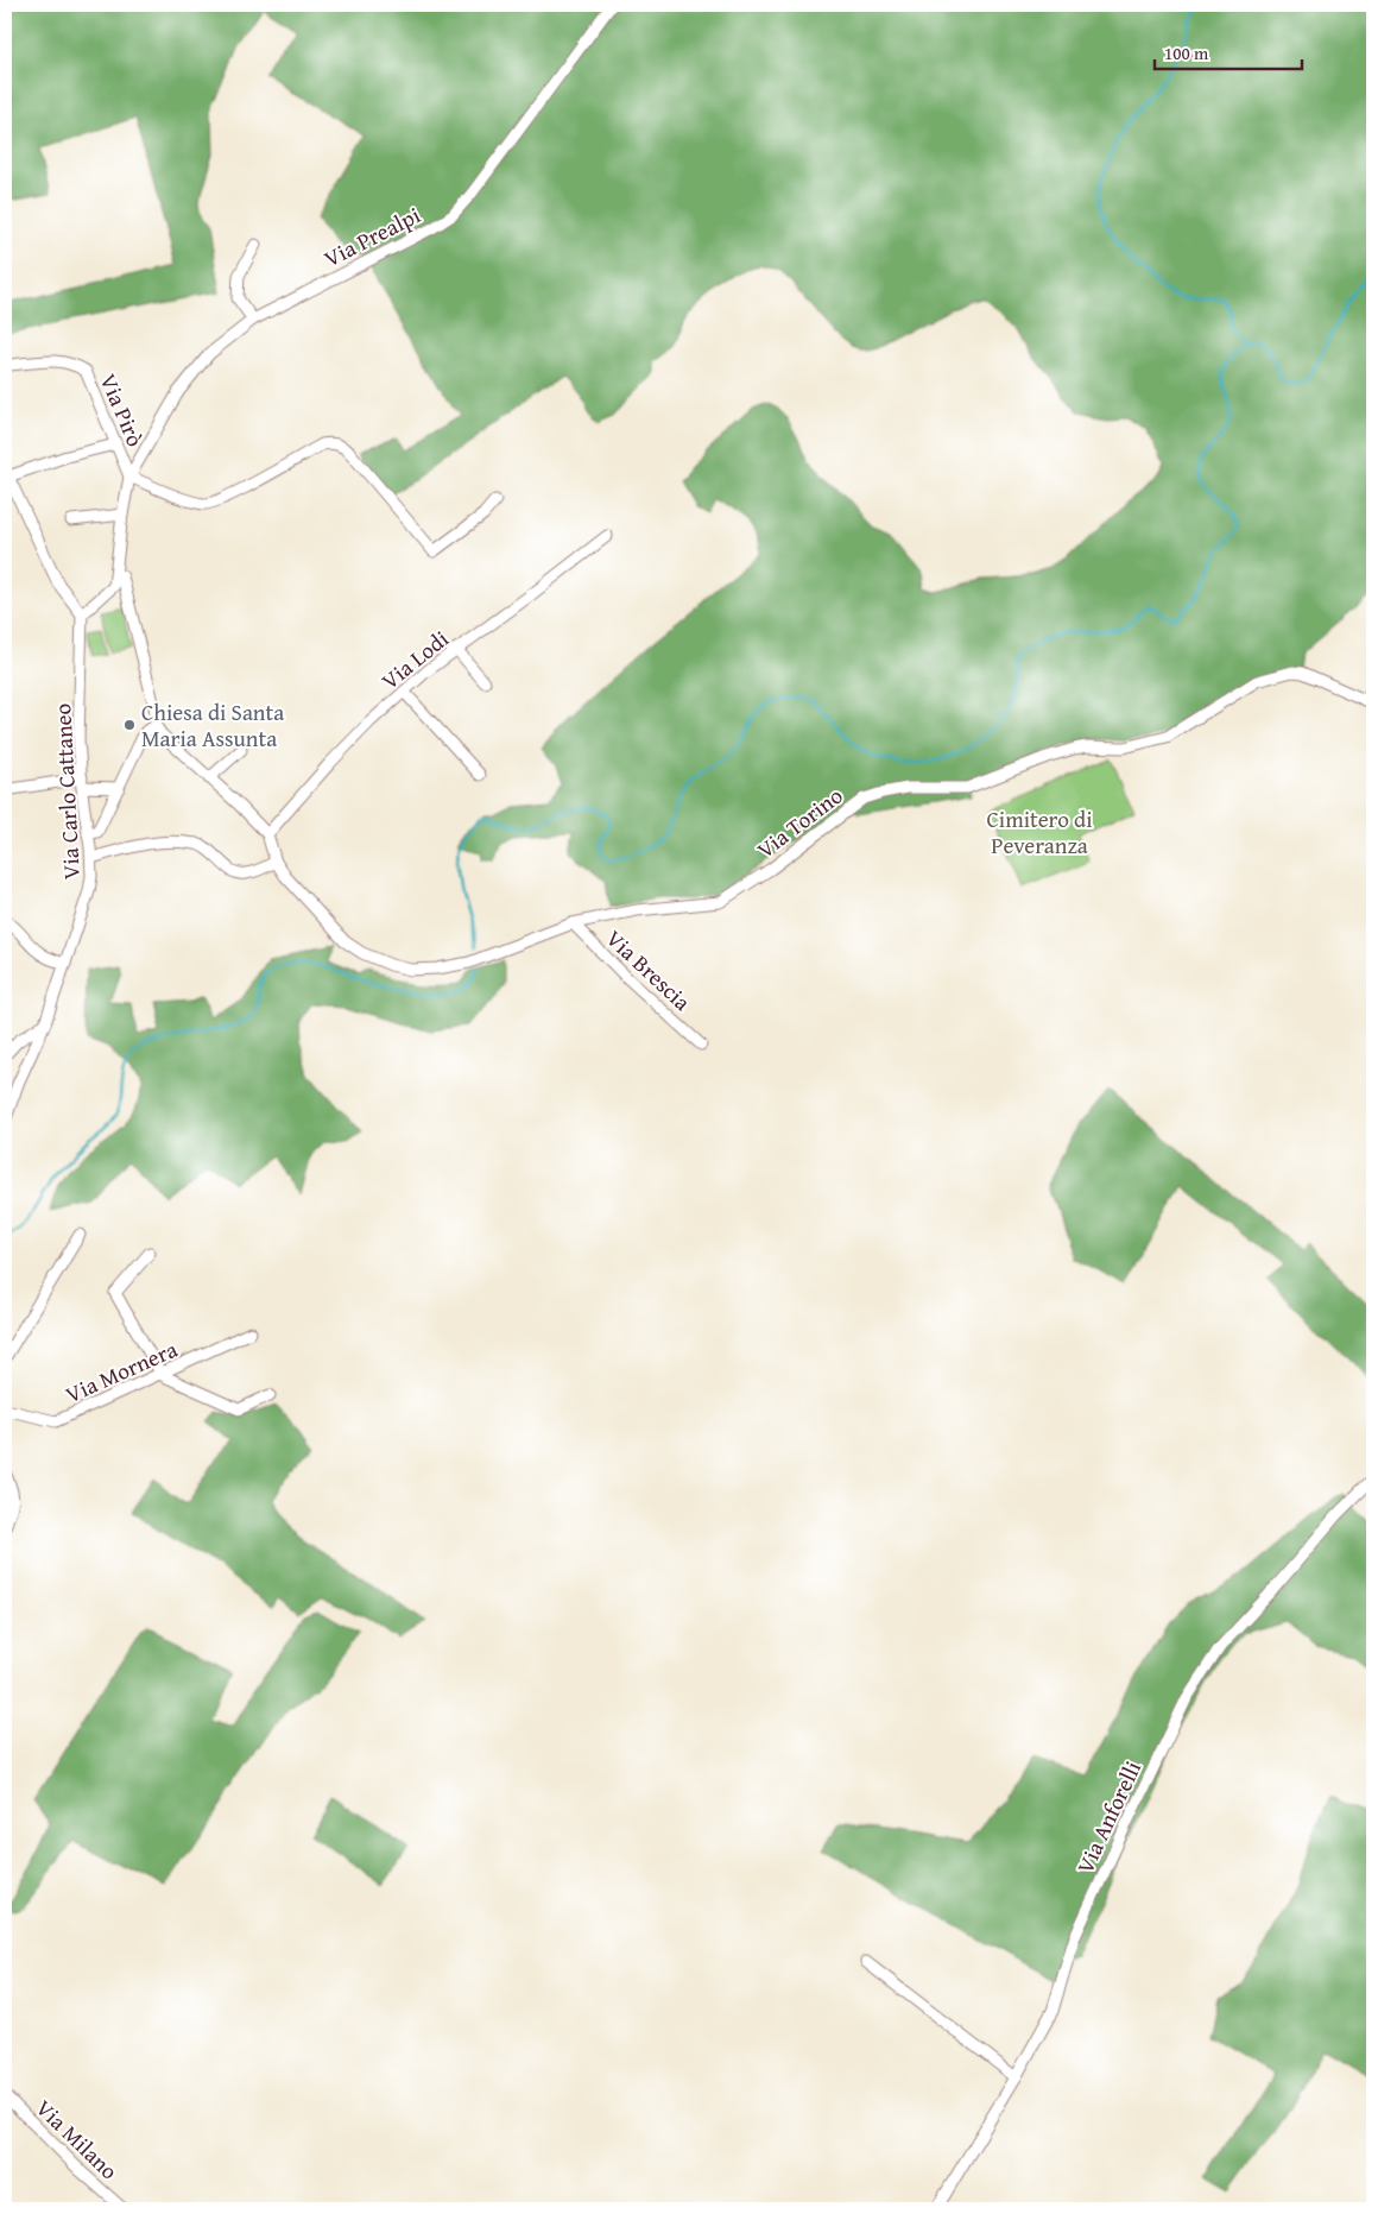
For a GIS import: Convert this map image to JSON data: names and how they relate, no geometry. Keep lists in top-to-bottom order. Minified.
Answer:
{"streets":{"street":["Via Prealpi","Via Pirò","Via Lodi","Via Carlo Cattaneo","Via Torino","Via Brescia","Via Mornera","Via Anforelli","Via Milano"]},"crossings":[["Via Prealpi","Via Pirò"],["Via Torino","Via Brescia"]],"parks":["Cimitero di Peveranza"],"places":["Chiesa di Santa Maria Assunta"],"scale_bar":"100 m"}
